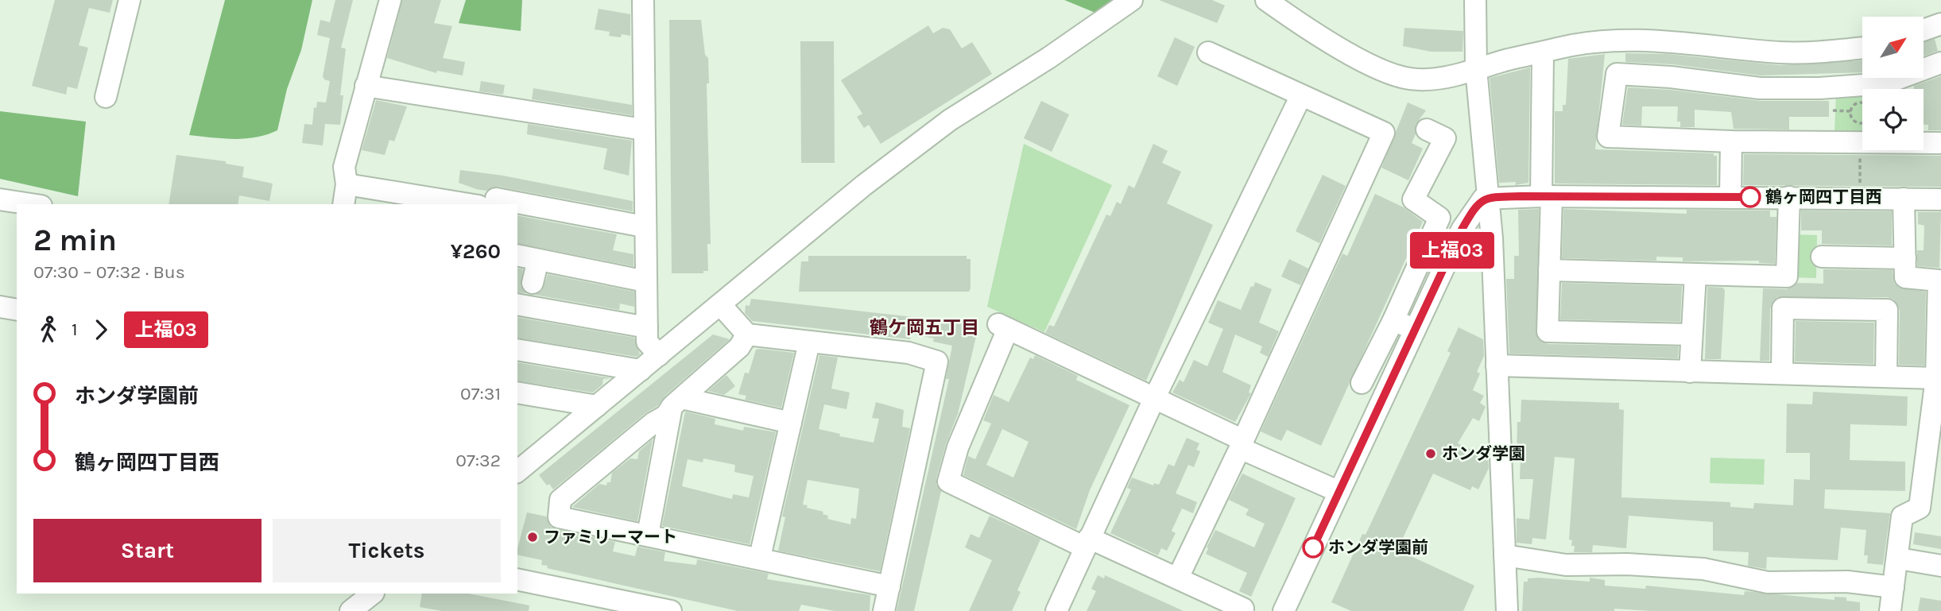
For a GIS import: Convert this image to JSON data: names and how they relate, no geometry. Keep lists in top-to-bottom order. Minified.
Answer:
{"districts":["鶴ケ岡五丁目"],"places":["鶴ヶ岡四丁目西","ホンダ学園","ファミリーマート","ホンダ学園前"],"lines":["bus line 上福03"],"north":"top right","page":{"on_map":"上福03","heading":["2 min","07:30 – 07:32 · Bus","¥260"],"legs":["1","上福03"],"list":[{"name":"ホンダ学園前","value":"07:31"},{"name":"鶴ヶ岡四丁目西","value":"07:32"}],"buttons":["Start","Tickets"]}}
